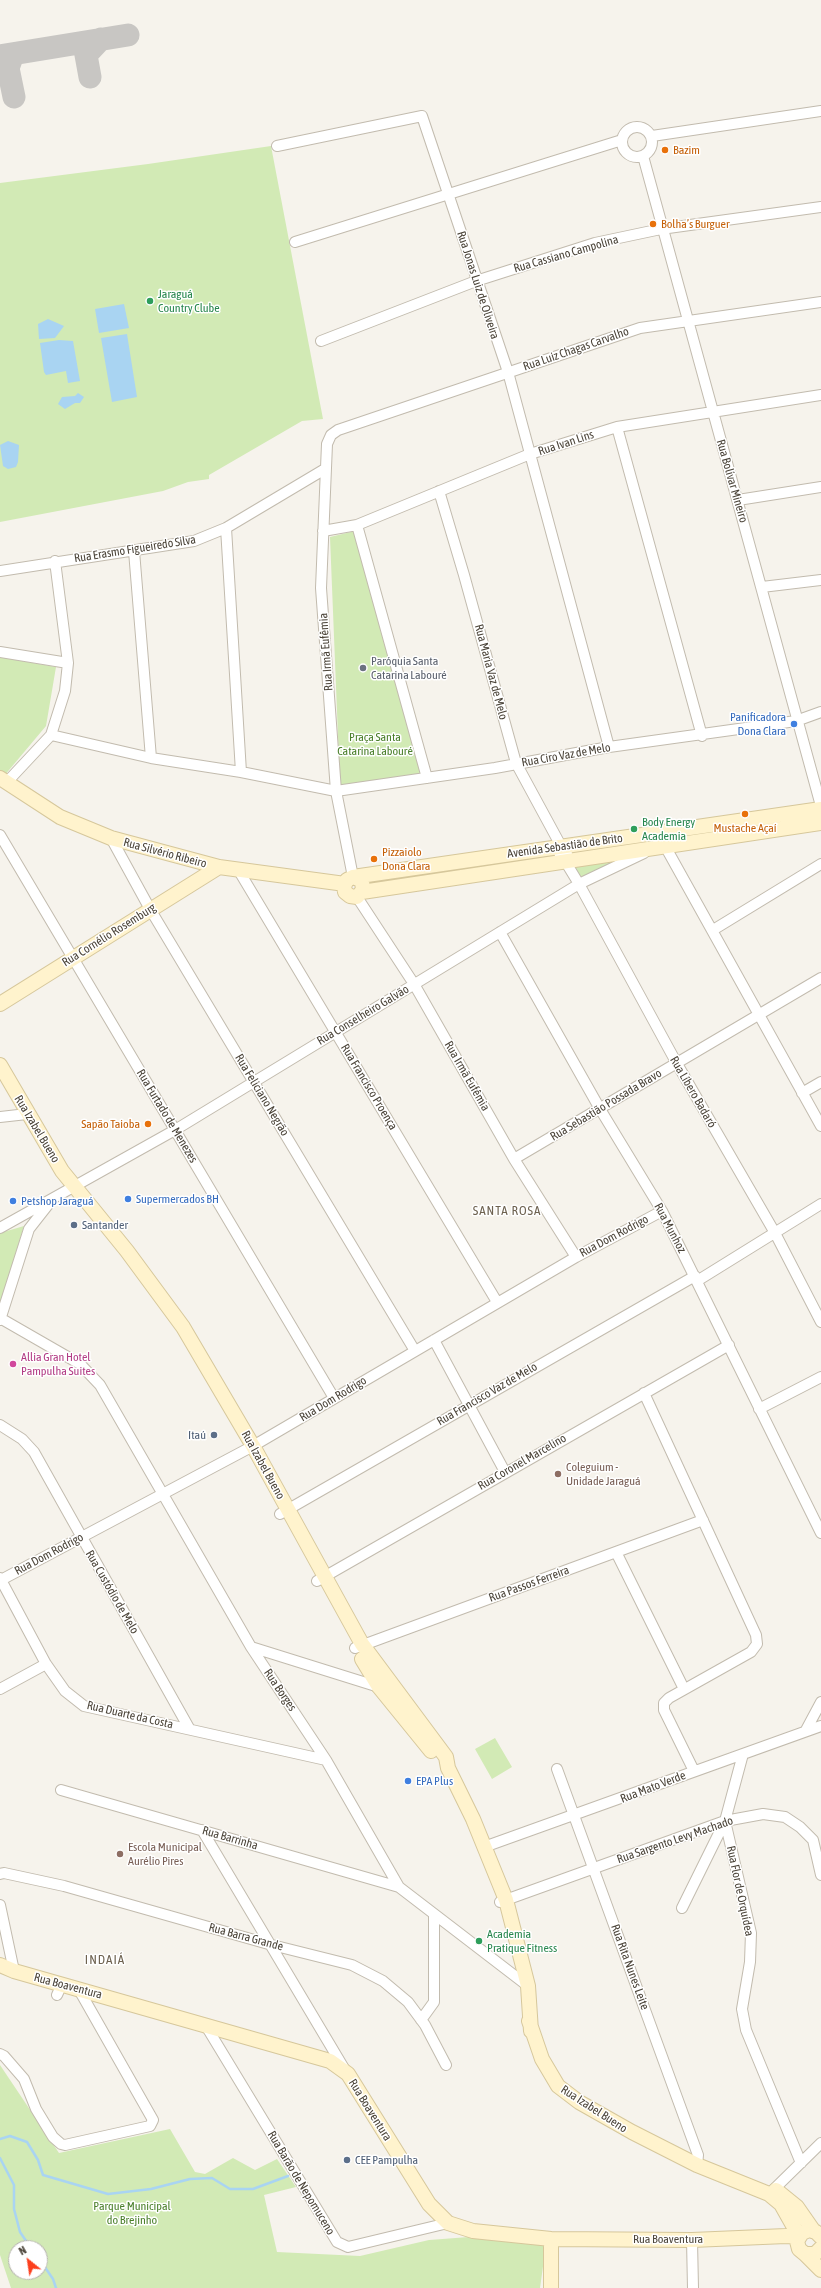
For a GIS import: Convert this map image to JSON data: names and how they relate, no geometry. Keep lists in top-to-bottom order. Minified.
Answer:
{"streets":{"street":["Rua Cassiano Campolina","Rua Jonas Luiz de Oliveira","Rua Luiz Chagas Carvalho","Rua Ivan Lins","Rua Bolívar Mineiro","Rua Erasmo Figueiredo Silva","Rua Irmã Eufêmia","Rua Maria Vaz de Melo","Rua Ciro Vaz de Melo","Avenida Sebastião de Brito","Rua Silvério Ribeiro","Rua Cornélio Rosemburg","Rua Conselheiro Galvão","Rua Francisco Proença","Rua Líbero Badaró","Rua Feliciano Negrão","Rua Sebastião Possada Bravo","Rua Furtado de Menezes","Rua Izabel Bueno","Rua Munhoz","Rua Dom Rodrigo","Rua Francisco Vaz de Melo","Rua Coronel Marcelino","Rua Passos Ferreira","Rua Custódio de Melo","Rua Borges","Rua Duarte da Costa","Rua Mato Verde","Rua Barrinha","Rua Sargento Levy Machado","Rua Flor de Orquídea","Rua Barra Grande","Rua Rita Nunes Leite","Rua Boaventura","Rua Barão de Nepomuceno"]},"crossings":[["Rua Cassiano Campolina","Rua Jonas Luiz de Oliveira"],["Rua Cassiano Campolina","Rua Bolívar Mineiro"],["Rua Jonas Luiz de Oliveira","Rua Luiz Chagas Carvalho"],["Rua Jonas Luiz de Oliveira","Rua Ivan Lins"],["Rua Jonas Luiz de Oliveira","Rua Ciro Vaz de Melo"],["Rua Luiz Chagas Carvalho","Rua Bolívar Mineiro"],["Rua Luiz Chagas Carvalho","Rua Irmã Eufêmia"],["Rua Ivan Lins","Rua Bolívar Mineiro"],["Rua Ivan Lins","Rua Irmã Eufêmia"],["Rua Ivan Lins","Rua Maria Vaz de Melo"],["Rua Bolívar Mineiro","Rua Ciro Vaz de Melo"],["Rua Erasmo Figueiredo Silva","Rua Irmã Eufêmia"],["Rua Irmã Eufêmia","Rua Ciro Vaz de Melo"],["Rua Irmã Eufêmia","Avenida Sebastião de Brito"],["Rua Irmã Eufêmia","Rua Silvério Ribeiro"],["Rua Irmã Eufêmia","Rua Conselheiro Galvão"],["Rua Irmã Eufêmia","Rua Sebastião Possada Bravo"],["Rua Irmã Eufêmia","Rua Dom Rodrigo"],["Rua Maria Vaz de Melo","Rua Ciro Vaz de Melo"],["Rua Maria Vaz de Melo","Avenida Sebastião de Brito"],["Rua Maria Vaz de Melo","Rua Líbero Badaró"],["Avenida Sebastião de Brito","Rua Silvério Ribeiro"],["Avenida Sebastião de Brito","Rua Conselheiro Galvão"],["Avenida Sebastião de Brito","Rua Líbero Badaró"],["Rua Silvério Ribeiro","Rua Cornélio Rosemburg"],["Rua Silvério Ribeiro","Rua Francisco Proença"],["Rua Silvério Ribeiro","Rua Feliciano Negrão"],["Rua Cornélio Rosemburg","Rua Feliciano Negrão"],["Rua Cornélio Rosemburg","Rua Furtado de Menezes"],["Rua Conselheiro Galvão","Rua Francisco Proença"],["Rua Conselheiro Galvão","Rua Líbero Badaró"],["Rua Conselheiro Galvão","Rua Feliciano Negrão"],["Rua Conselheiro Galvão","Rua Furtado de Menezes"],["Rua Conselheiro Galvão","Rua Izabel Bueno"],["Rua Conselheiro Galvão","Rua Munhoz"],["Rua Francisco Proença","Rua Dom Rodrigo"],["Rua Líbero Badaró","Rua Sebastião Possada Bravo"],["Rua Líbero Badaró","Rua Francisco Vaz de Melo"],["Rua Feliciano Negrão","Rua Dom Rodrigo"],["Rua Sebastião Possada Bravo","Rua Munhoz"],["Rua Furtado de Menezes","Rua Dom Rodrigo"],["Rua Izabel Bueno","Rua Dom Rodrigo"],["Rua Izabel Bueno","Rua Francisco Vaz de Melo"],["Rua Izabel Bueno","Rua Coronel Marcelino"],["Rua Izabel Bueno","Rua Passos Ferreira"],["Rua Izabel Bueno","Rua Mato Verde"],["Rua Izabel Bueno","Rua Sargento Levy Machado"],["Rua Izabel Bueno","Rua Rita Nunes Leite"],["Rua Izabel Bueno","Rua Boaventura"],["Rua Munhoz","Rua Dom Rodrigo"],["Rua Munhoz","Rua Francisco Vaz de Melo"],["Rua Munhoz","Rua Coronel Marcelino"],["Rua Dom Rodrigo","Rua Custódio de Melo"],["Rua Dom Rodrigo","Rua Borges"],["Rua Dom Rodrigo","Rua Duarte da Costa"],["Rua Custódio de Melo","Rua Duarte da Costa"],["Rua Borges","Rua Duarte da Costa"],["Rua Borges","Rua Barrinha"],["Rua Mato Verde","Rua Flor de Orquídea"],["Rua Mato Verde","Rua Rita Nunes Leite"],["Rua Sargento Levy Machado","Rua Flor de Orquídea"],["Rua Sargento Levy Machado","Rua Rita Nunes Leite"],["Rua Boaventura","Rua Barão de Nepomuceno"]],"districts":["SANTA ROSA","INDAIÁ"],"parks":["Praça Santa Catarina Labouré","Parque Municipal do Brejinho"],"places":["Bazim","Bolha’s Burguer","Jaraguá Country Clube","Paróquia Santa Catarina Labouré","Panificadora Dona Clara","Mustache Açaí","Body Energy Academia","Pizzaiolo Dona Clara","Sapão Taioba","Supermercados BH","Petshop Jaraguá","Santander","Allia Gran Hotel Pampulha Suites","Itaú","Coleguium - Unidade Jaraguá","EPA Plus","Escola Municipal Aurélio Pires","Academia Pratique Fitness","CEE Pampulha"],"north":"top left"}
